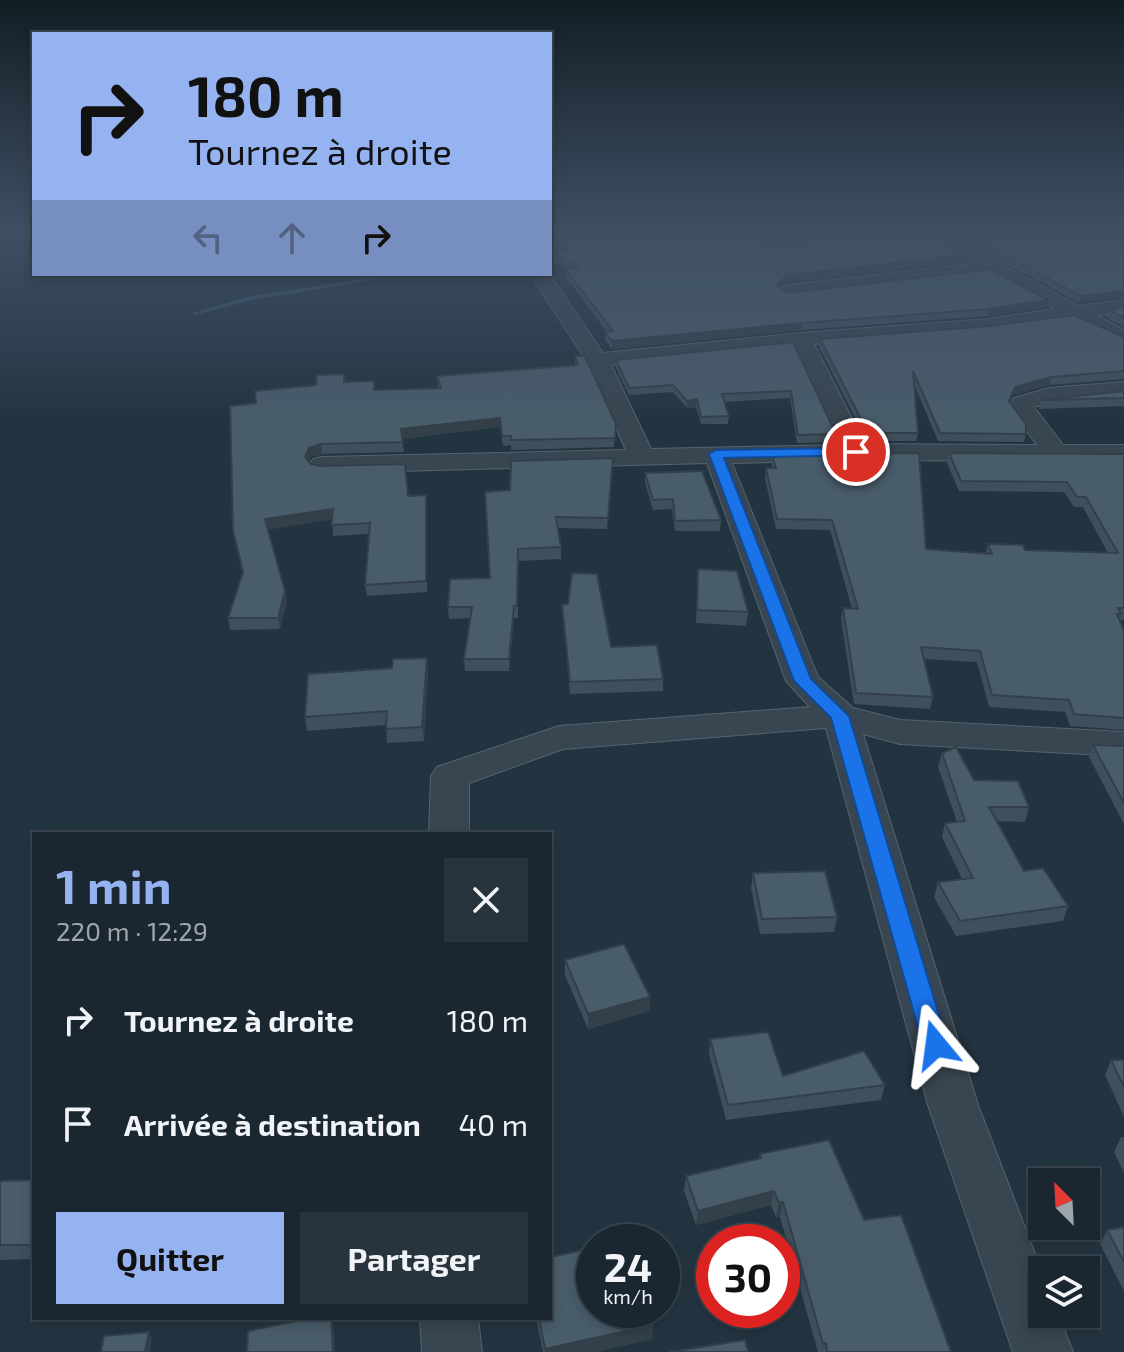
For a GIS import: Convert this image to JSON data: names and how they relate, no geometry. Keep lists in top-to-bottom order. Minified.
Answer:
{"north":"top left","page":{"turn":["180 m","Tournez à droite"],"heading":["1 min","220 m · 12:29"],"list":[{"name":"Tournez à droite","value":"180 m"},{"name":"Arrivée à destination","value":"40 m"}],"buttons":["Quitter","Partager"],"speed":"24 km/h","limit":"30"}}
